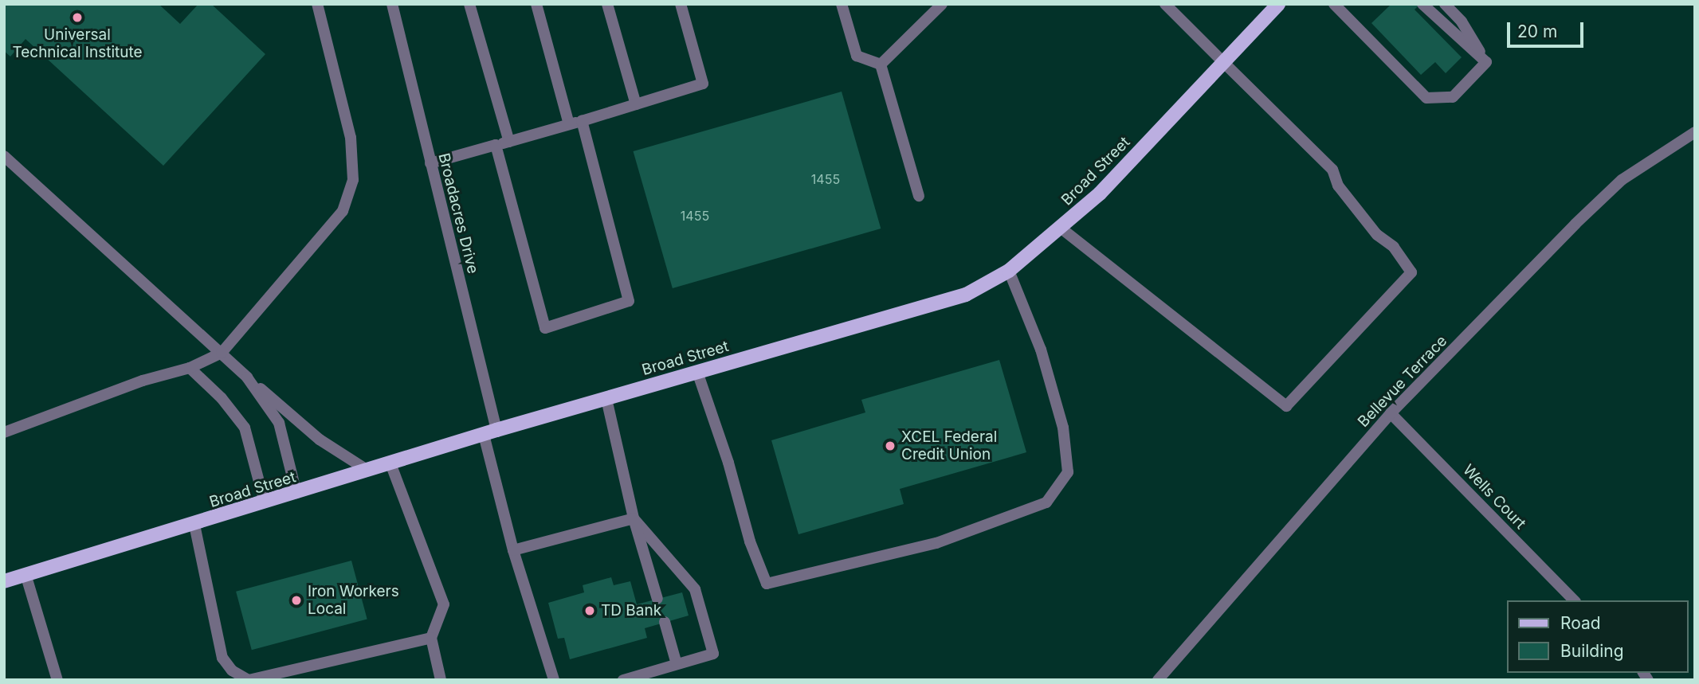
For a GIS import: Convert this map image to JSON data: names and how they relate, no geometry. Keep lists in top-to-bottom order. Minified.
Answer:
{"streets":{"main road":["Broad Street"],"street":["Broadacres Drive","Bellevue Terrace","Wells Court"]},"crossings":[["Broad Street","Broadacres Drive"],["Bellevue Terrace","Wells Court"]],"places":["Universal Technical Institute","XCEL Federal Credit Union","Iron Workers Local","TD Bank"],"house_numbers":["1455","1455"],"legend":["Road","Building"],"scale_bar":"20 m"}
